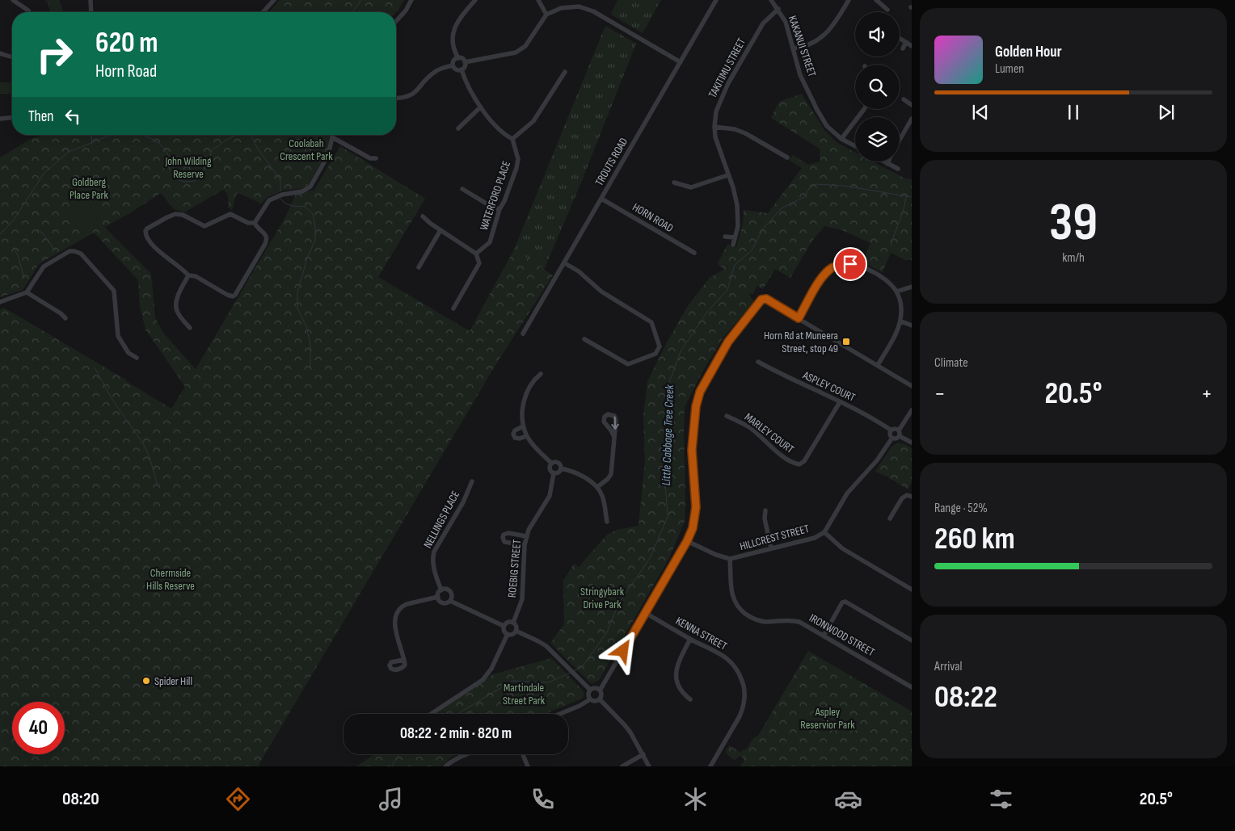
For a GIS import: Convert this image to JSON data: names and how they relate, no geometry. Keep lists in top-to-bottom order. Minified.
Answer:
{"streets":{"street":["KAKANUI STREET","TAKITIMU STREET","TROUTS ROAD","WATERFORD PLACE","HORN ROAD","ASPLEY COURT","MARLEY COURT","NELLINGS PLACE","HILLCREST STREET","ROEBIG STREET","KENNA STREET","IRONWOOD STREET"]},"crossings":[["KAKANUI STREET","TAKITIMU STREET"],["TROUTS ROAD","HORN ROAD"],["ASPLEY COURT","MARLEY COURT"],["ASPLEY COURT","HILLCREST STREET"],["NELLINGS PLACE","ROEBIG STREET"],["HILLCREST STREET","IRONWOOD STREET"]],"water":["Little Cabbage Tree Creek"],"parks":["Coolabah Crescent Park","John Wilding Reserve","Goldberg Place Park","Chermside Hills Reserve","Stringybark Drive Park","Martindale Street Park","Aspley Reservior Park"],"places":{"transit":["Horn Rd at Muneera Street, stop 49"],"other":["Spider Hill"]},"page":{"turn":["620 m","Horn Road"],"song":["Golden Hour","Lumen"],"then":"Then","tile":[["39","km/h"],"Climate",["Range · 52%","260 km"],["Arrival","08:22"]],"heat":["−","20.5°","+"],"limit":"40","trip":"08:22 · 2 min · 820 m","tabs":["08:20","20.5°"]}}
